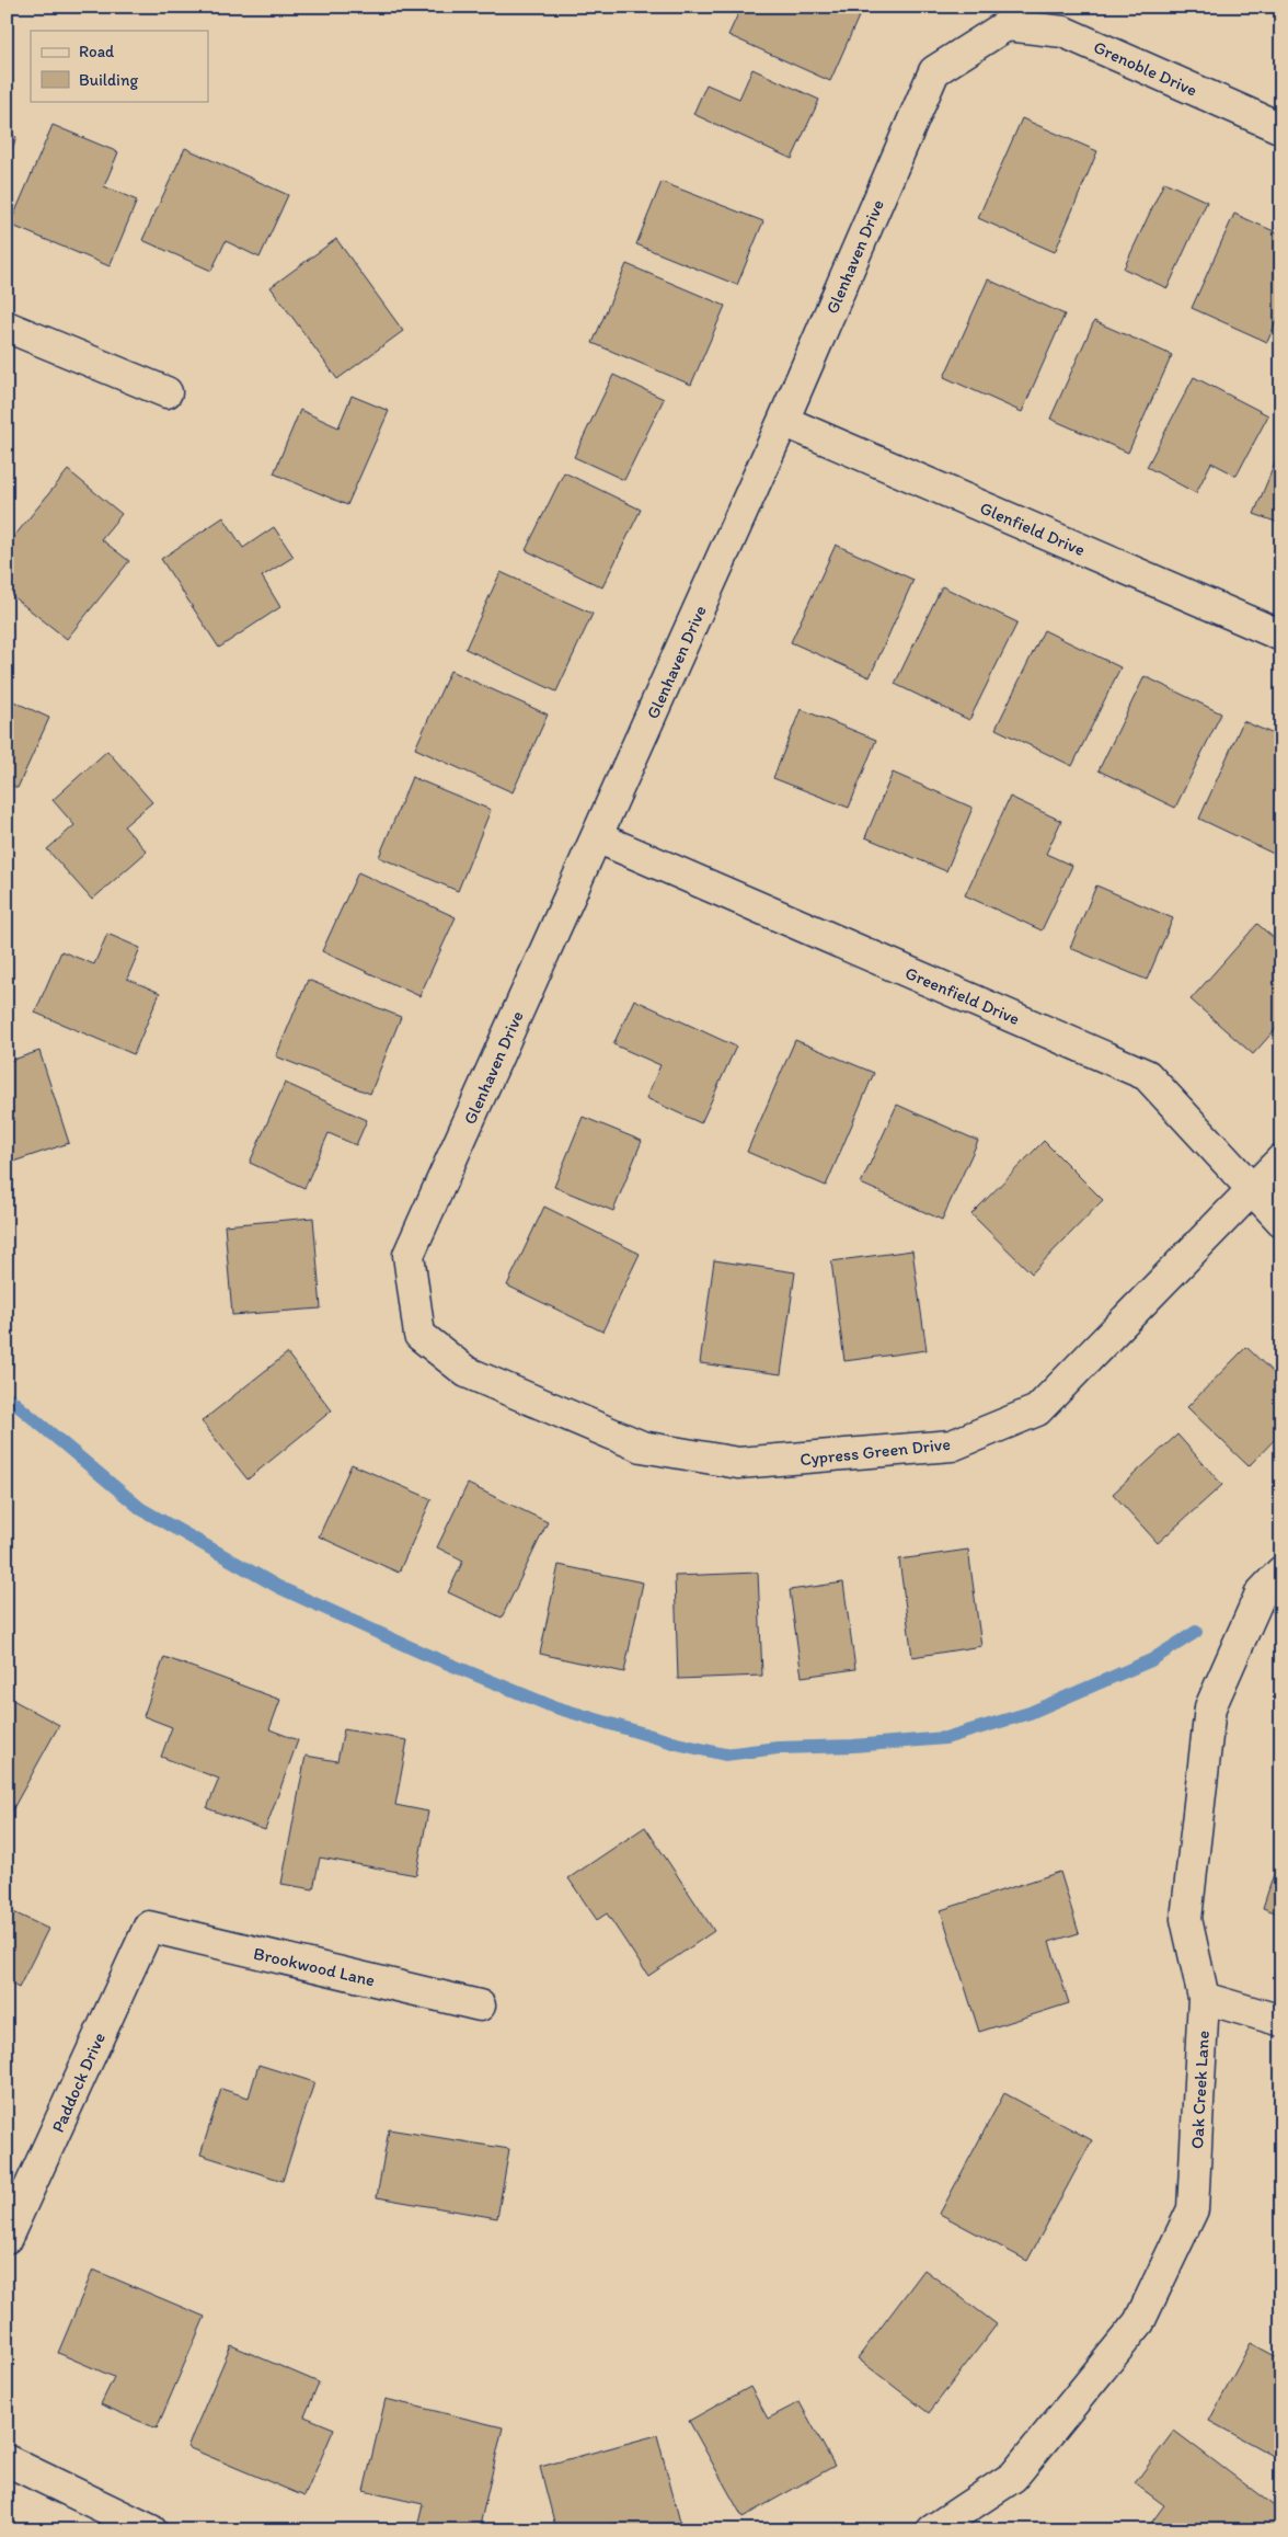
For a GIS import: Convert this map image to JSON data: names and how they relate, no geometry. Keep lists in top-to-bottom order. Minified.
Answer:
{"streets":{"street":["Grenoble Drive","Glenhaven Drive","Glenfield Drive","Greenfield Drive","Cypress Green Drive","Brookwood Lane","Paddock Drive","Oak Creek Lane"]},"crossings":[["Grenoble Drive","Glenhaven Drive"],["Glenhaven Drive","Glenfield Drive"],["Glenhaven Drive","Greenfield Drive"],["Glenhaven Drive","Cypress Green Drive"],["Greenfield Drive","Cypress Green Drive"],["Brookwood Lane","Paddock Drive"]],"legend":["Road","Building"]}
